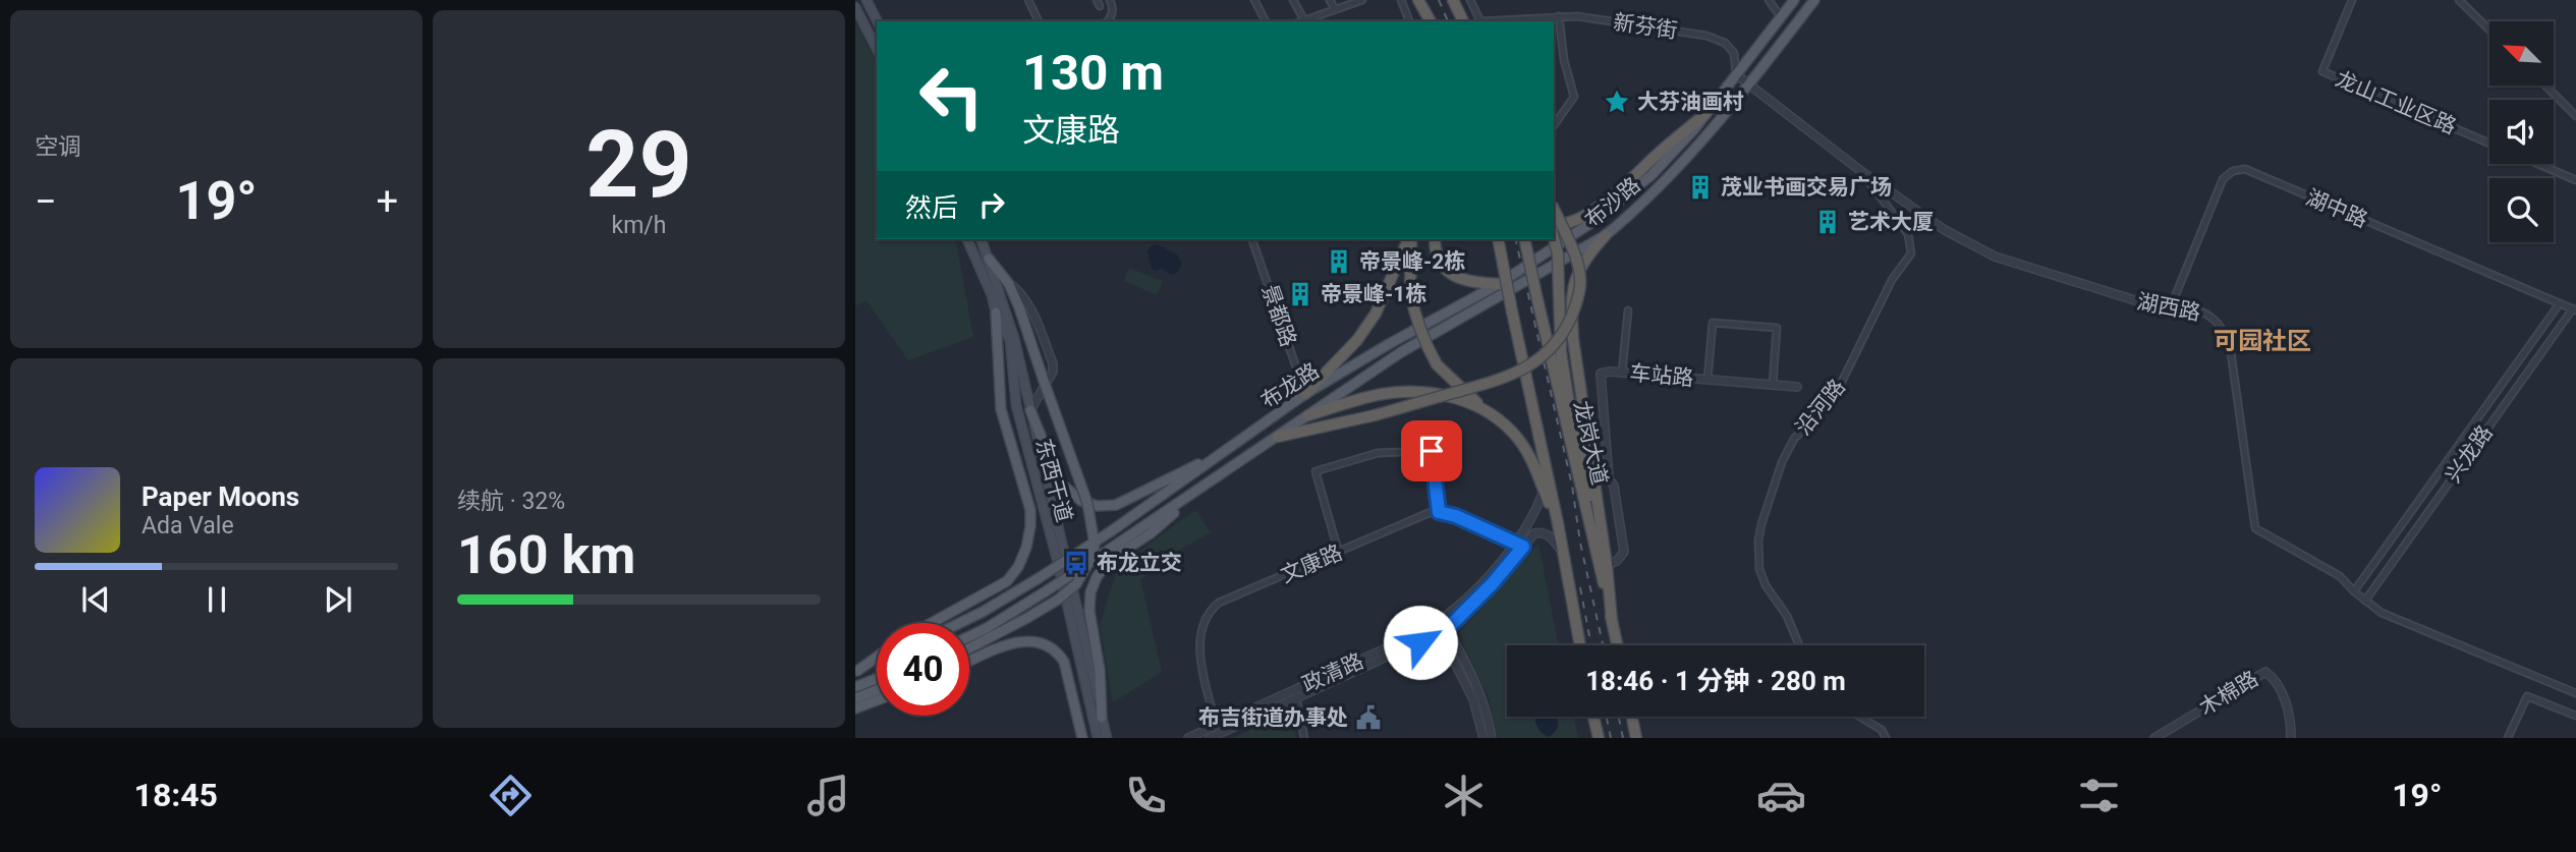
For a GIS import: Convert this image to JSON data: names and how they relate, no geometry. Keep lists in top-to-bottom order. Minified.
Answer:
{"streets":{"highway":["龙岗大道"],"main road":["布沙路","布龙路","东西干道"],"street":["新芬街","龙山工业区路","湖中路","湖西路","景都路","车站路","沿河路","兴龙路","文康路","政清路","木棉路"]},"crossings":[["新芬街","布沙路"],["新芬街","湖西路"],["布沙路","湖西路"],["布沙路","布龙路"],["湖中路","湖西路"],["湖中路","兴龙路"],["湖西路","沿河路"],["湖西路","兴龙路"],["景都路","布龙路"],["文康路","政清路"]],"districts":["可园社区"],"places":{"place":["大芬油画村"],"building":["茂业书画交易广场","艺术大厦","帝景峰-2栋","帝景峰-1栋"],"bus stop":["布龙立交"],"public building":["布吉街道办事处"]},"north":"top left","page":{"tile":["空调",["29","km/h"],["续航 · 32%","160 km"]],"turn":["130 m","文康路"],"then":"然后","heat":["−","19°","+"],"song":["Paper Moons","Ada Vale"],"limit":"40","trip":"18:46 · 1 分钟 · 280 m","tabs":["18:45","19°"]}}
